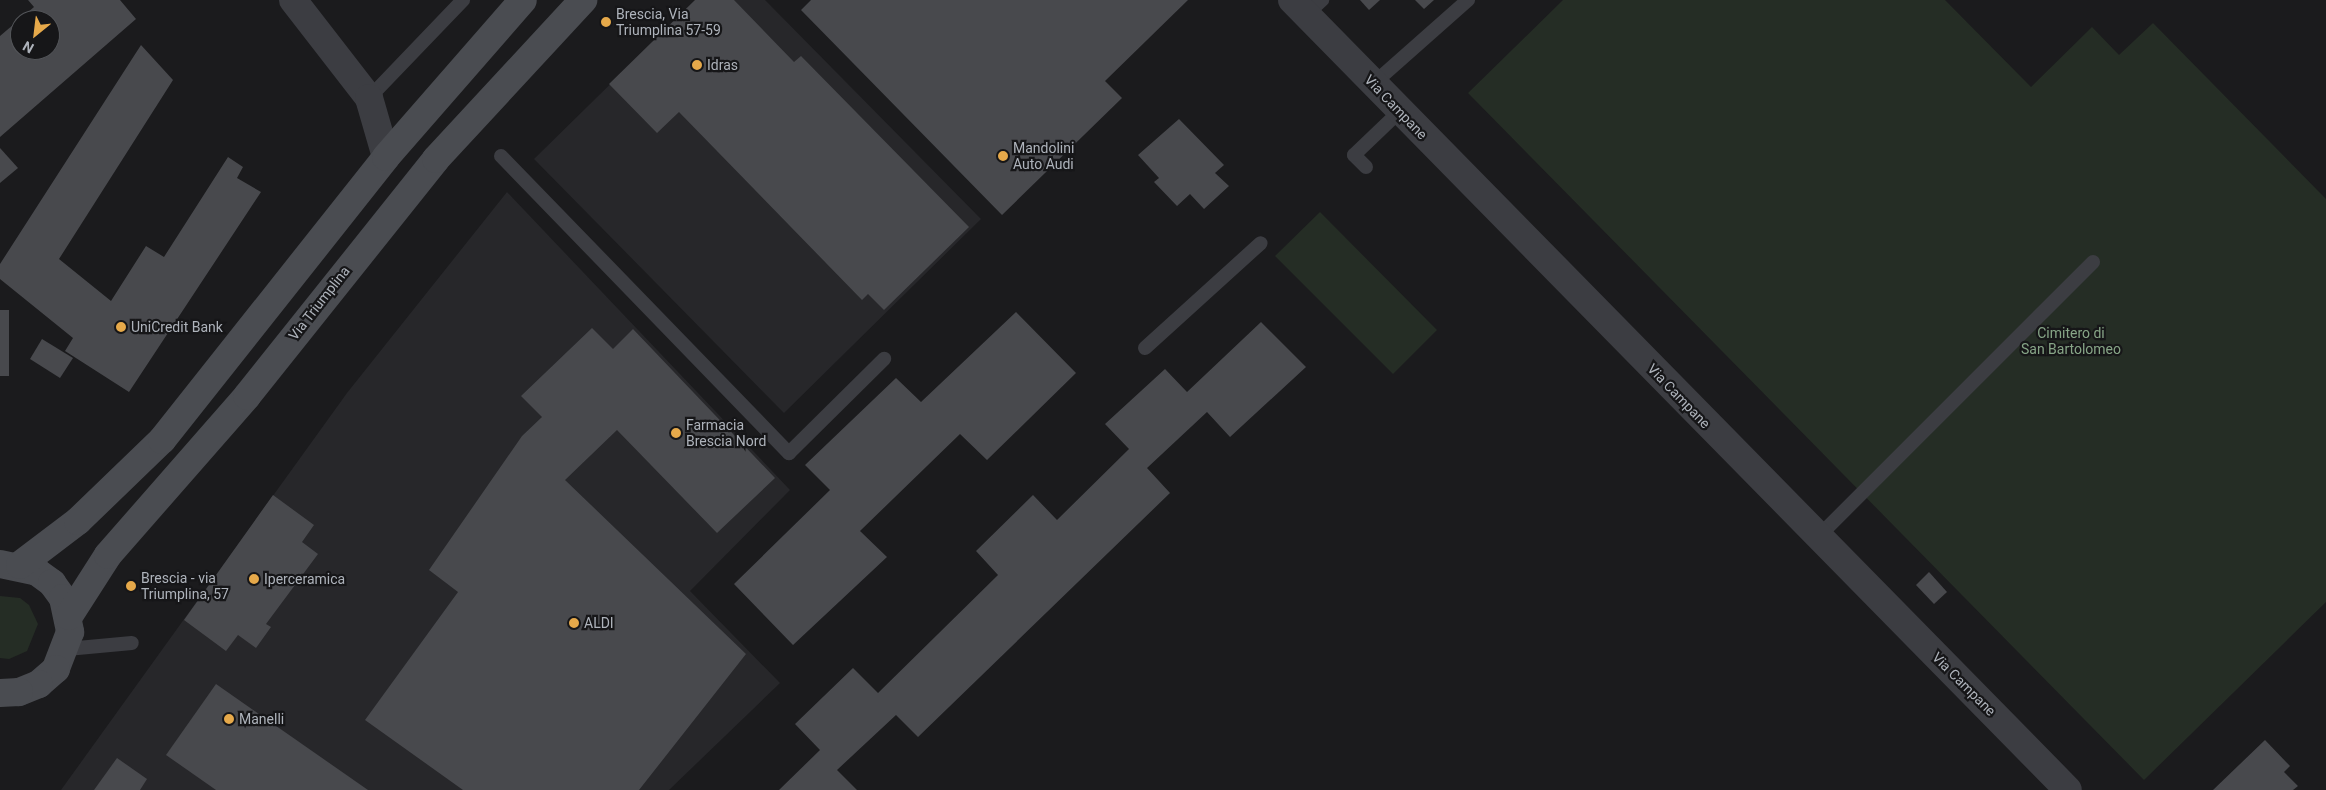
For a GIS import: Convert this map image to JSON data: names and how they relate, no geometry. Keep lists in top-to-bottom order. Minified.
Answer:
{"streets":{"main road":["Via Triumplina"],"street":["Via Campane"]},"parks":["Cimitero di San Bartolomeo"],"places":["Brescia, Via Triumplina 57-59","Idras","Mandolini Auto Audi","UniCredit Bank","Farmacia Brescia Nord","Iperceramica","Brescia - via Triumplina, 57","ALDI","Manelli"],"north":"bottom left"}
